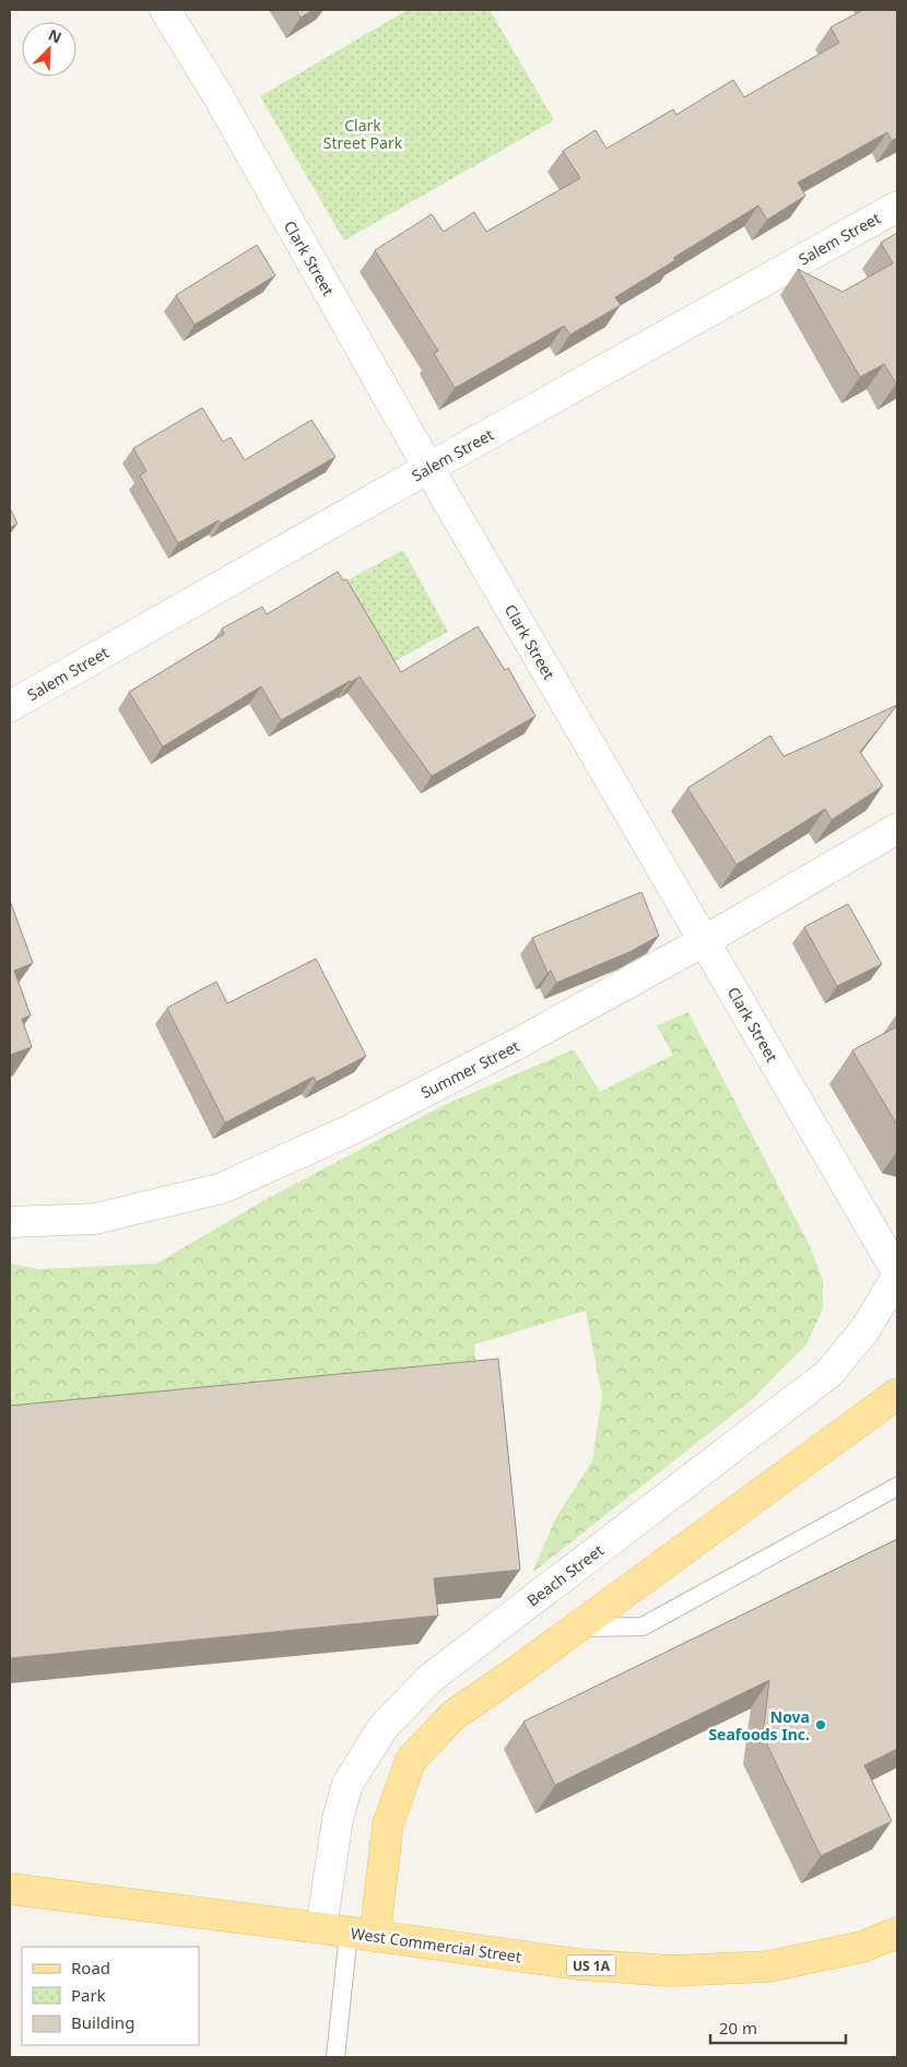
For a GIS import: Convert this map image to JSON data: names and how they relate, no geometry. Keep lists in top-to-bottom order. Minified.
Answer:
{"streets":{"main road":["West Commercial Street","US 1A"],"street":["Salem Street","Clark Street","Summer Street","Beach Street"]},"crossings":[["Salem Street","Clark Street"],["Clark Street","Summer Street"],["Clark Street","Beach Street"],["Beach Street","West Commercial Street"]],"parks":["Clark Street Park"],"places":["Nova Seafoods Inc."],"legend":["Road","Park","Building"],"scale_bar":"20 m","north":"top right"}
